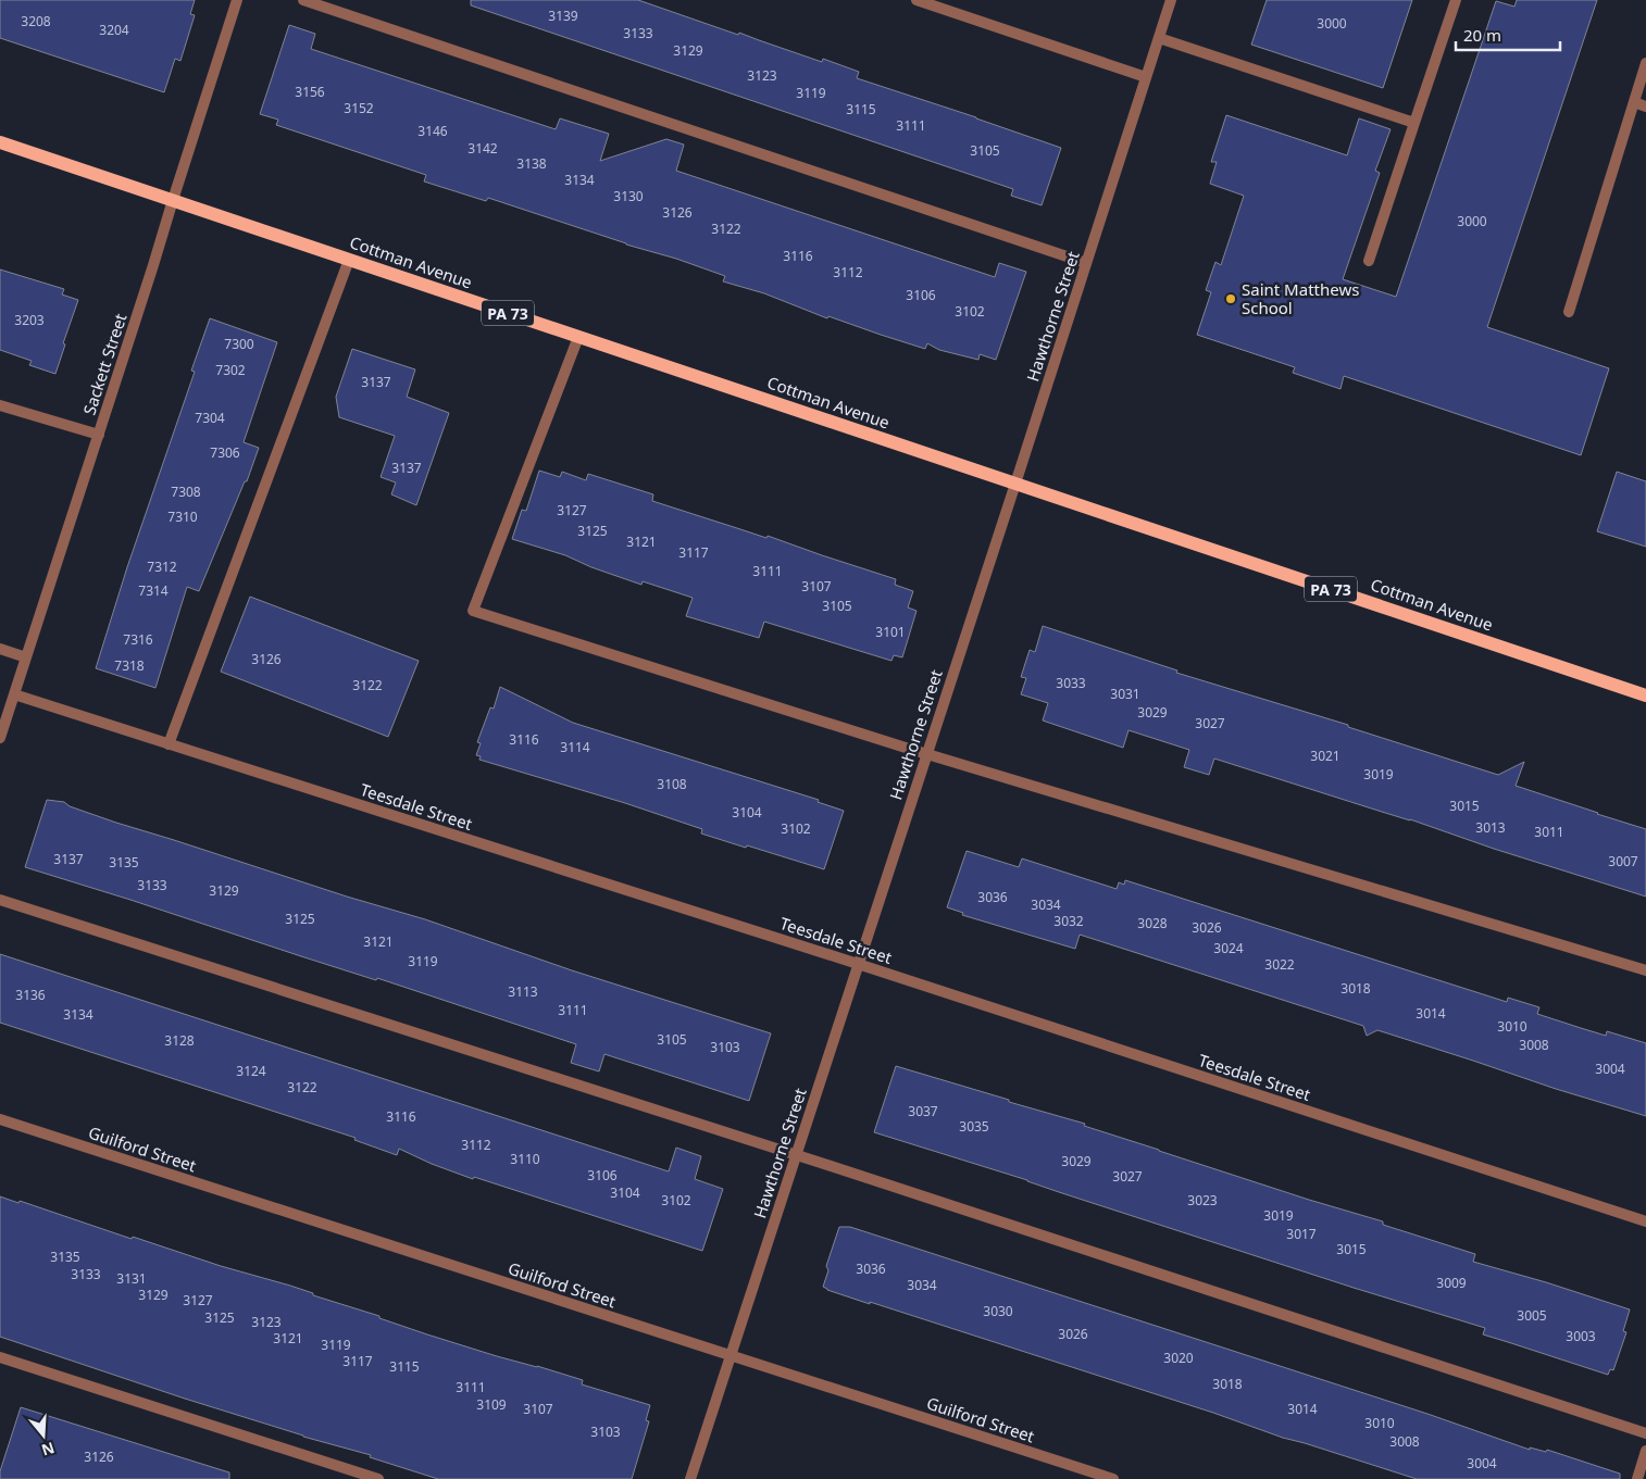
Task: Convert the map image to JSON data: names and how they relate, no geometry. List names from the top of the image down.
{
  "streets": {
    "main road": ["Cottman Avenue", "PA 73"],
    "street": [
      "Hawthorne Street",
      "Sackett Street",
      "Teesdale Street",
      "Guilford Street"
    ]
  },
  "crossings": [
    ["Cottman Avenue", "Hawthorne Street"],
    ["Cottman Avenue", "Sackett Street"],
    ["Hawthorne Street", "Teesdale Street"],
    ["Hawthorne Street", "Guilford Street"],
    ["Sackett Street", "Teesdale Street"]
  ],
  "places": ["Saint Matthews School"],
  "house_numbers": [
    "3139",
    "3208",
    "3000",
    "3204",
    "3133",
    "3129",
    "3123",
    "3156",
    "3119",
    "3152",
    "3115",
    "3111",
    "3146",
    "3142",
    "3105",
    "3138",
    "3134",
    "3130",
    "3126",
    "3000",
    "3122",
    "3116",
    "3112",
    "3106",
    "3102",
    "3203",
    "7300",
    "7302",
    "3137",
    "7304",
    "7306",
    "3137",
    "7308",
    "3127",
    "7310",
    "3125",
    "3121",
    "3117",
    "7312",
    "3111",
    "3107",
    "7314",
    "3105",
    "3101",
    "7316",
    "3126",
    "7318",
    "3033",
    "3122",
    "3031",
    "3029",
    "3027",
    "3116",
    "3114",
    "3021",
    "3019",
    "3108",
    "3015",
    "3104",
    "3013",
    "3102",
    "3011",
    "3137",
    "3007",
    "3135",
    "3133",
    "3129",
    "3036",
    "3034",
    "3125",
    "3032",
    "3028",
    "3026",
    "3121",
    "3024",
    "3119",
    "3022",
    "3018",
    "3113",
    "3136",
    "3111",
    "3014",
    "3134",
    "3010",
    "3105",
    "3128",
    "3008",
    "3103",
    "3004",
    "3124",
    "3122",
    "3037",
    "3116",
    "3035",
    "3112",
    "3110",
    "3029",
    "3106",
    "3027",
    "3104",
    "3102",
    "3023",
    "3019",
    "3017",
    "3015",
    "3135",
    "3036",
    "3133",
    "3131",
    "3009",
    "3034",
    "3129",
    "3127",
    "3030",
    "3005",
    "3125",
    "3123",
    "3026",
    "3003",
    "3121",
    "3119",
    "3020",
    "3117",
    "3115",
    "3018",
    "3111",
    "3109",
    "3107",
    "3014",
    "3010",
    "3103",
    "3008",
    "3126",
    "3004"
  ],
  "scale_bar": "20 m",
  "north": "bottom"
}
